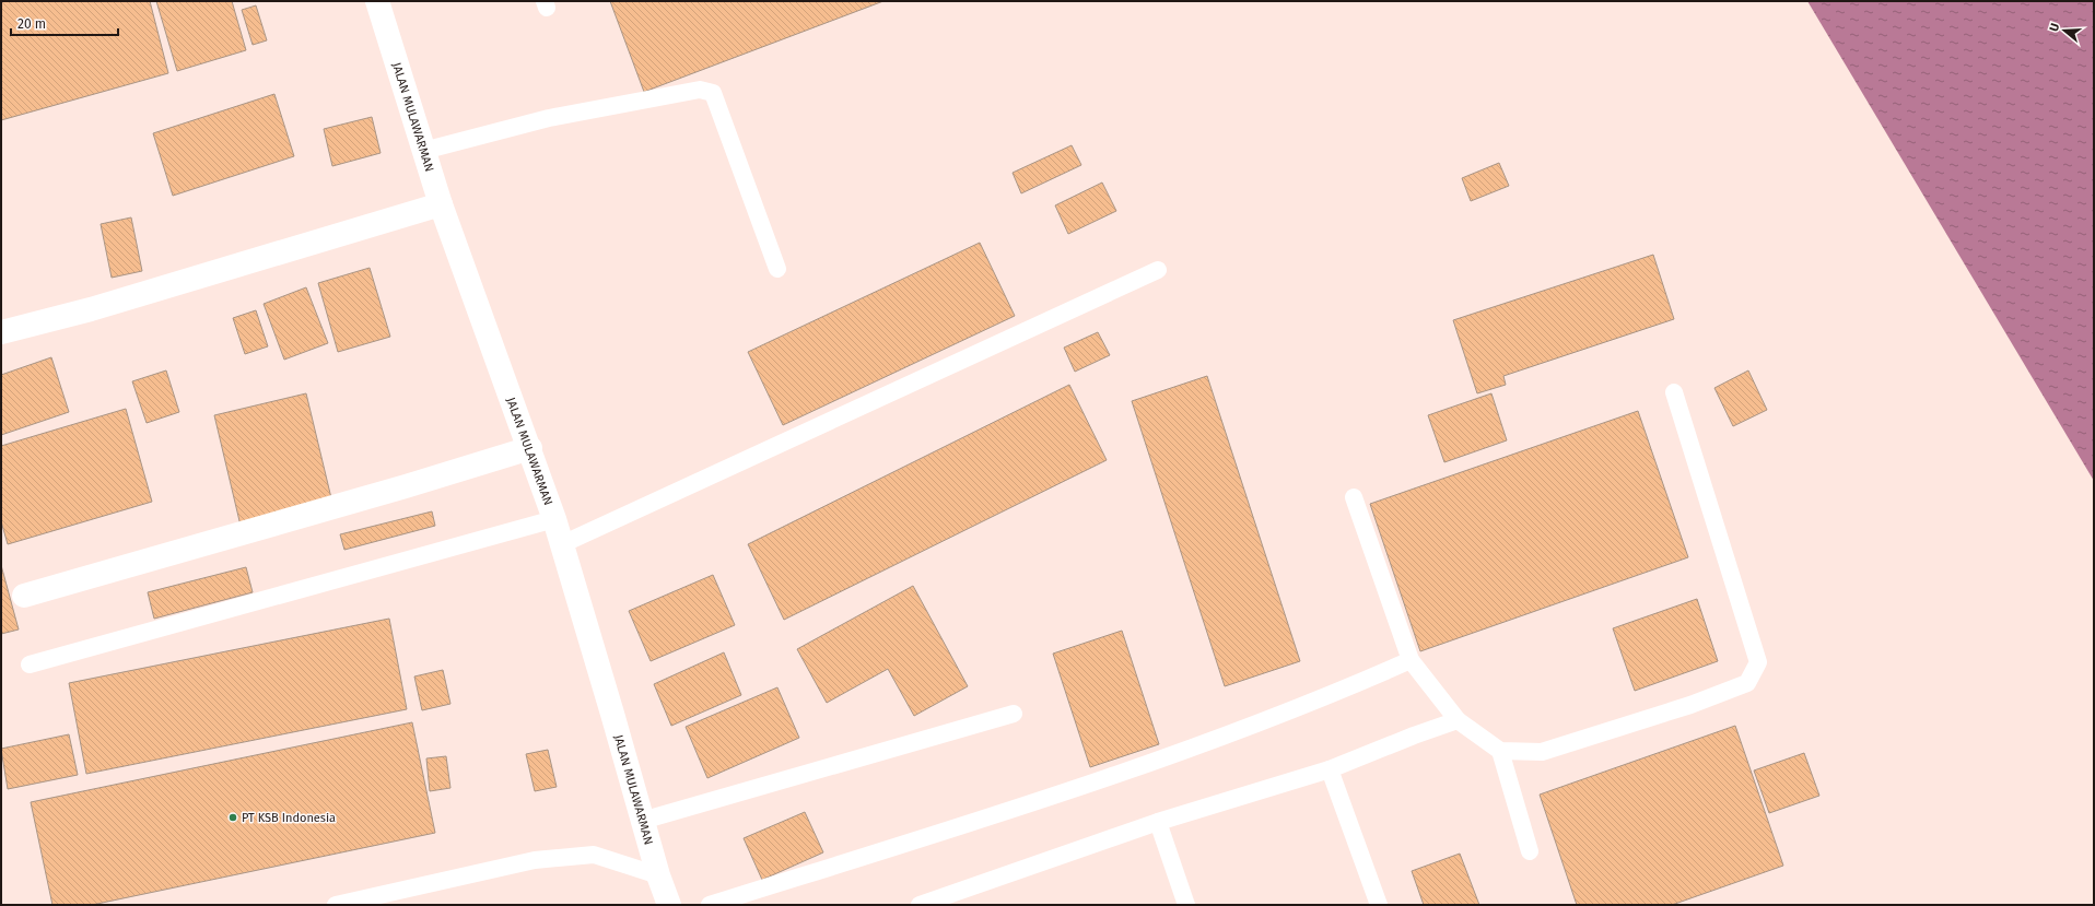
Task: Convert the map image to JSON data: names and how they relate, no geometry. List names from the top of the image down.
{
  "streets": {
    "main road": ["JALAN MULAWARMAN"]
  },
  "places": ["PT KSB Indonesia"],
  "scale_bar": "20 m",
  "north": "left"
}
